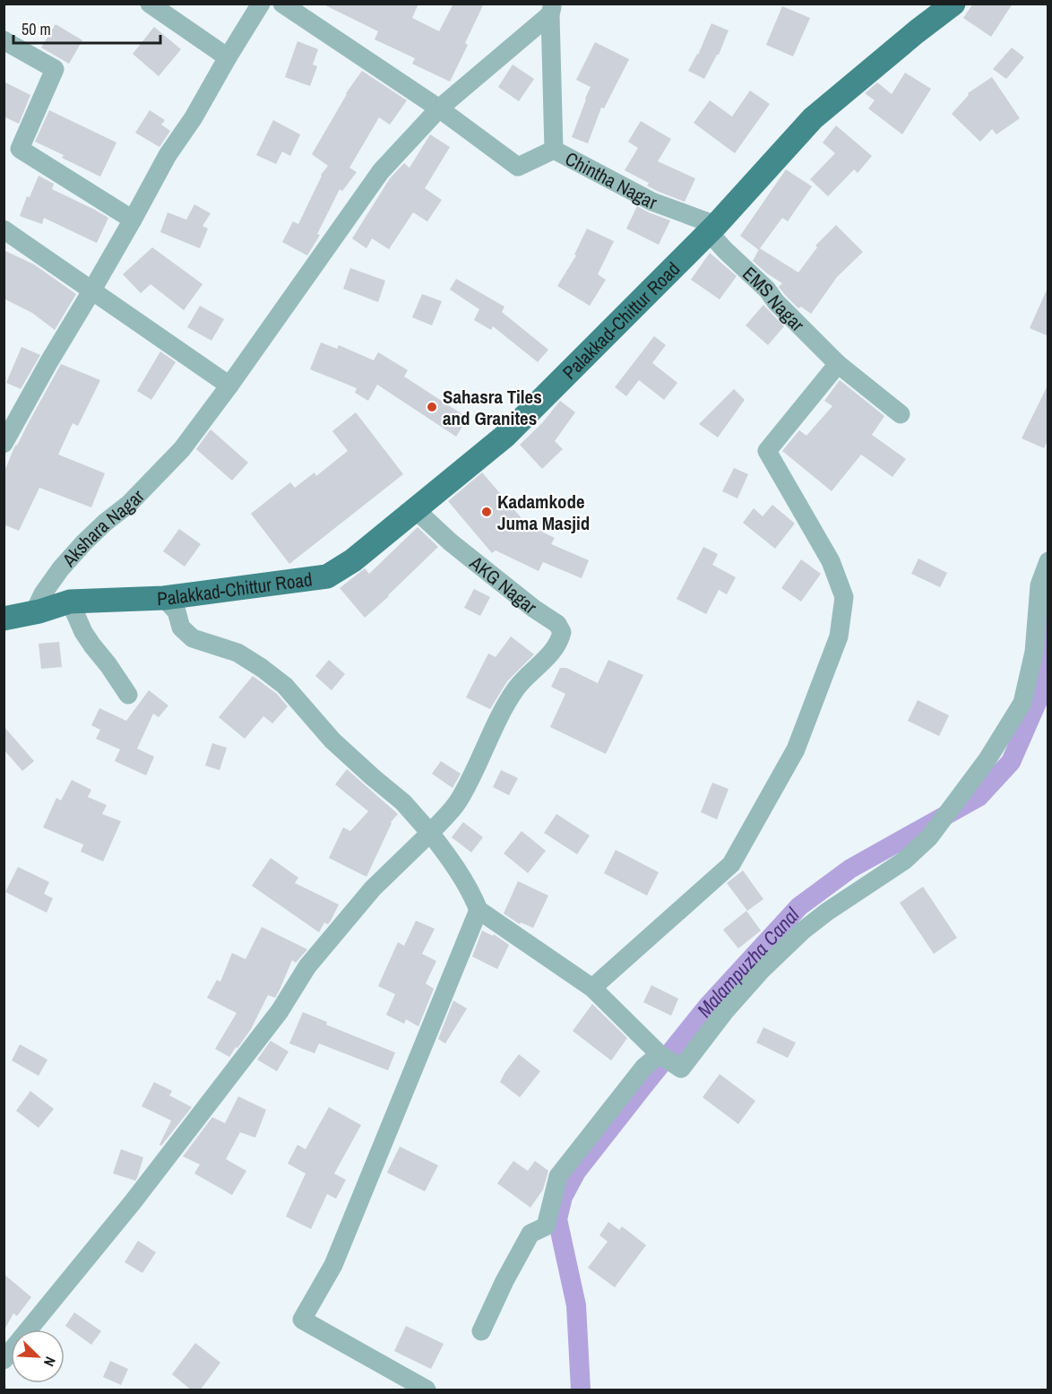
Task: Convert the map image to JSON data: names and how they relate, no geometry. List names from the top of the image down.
{
  "streets": {
    "main road": ["Palakkad-Chittur Road"],
    "street": [
      "Chintha Nagar",
      "EMS Nagar",
      "Akshara Nagar",
      "AKG Nagar"
    ]
  },
  "crossings": [
    ["Chintha Nagar", "EMS Nagar"],
    ["Chintha Nagar", "Palakkad-Chittur Road"],
    ["Chintha Nagar", "Akshara Nagar"],
    ["EMS Nagar", "Palakkad-Chittur Road"],
    ["Palakkad-Chittur Road", "Akshara Nagar"],
    ["Palakkad-Chittur Road", "AKG Nagar"]
  ],
  "water": ["Malampuzha Canal"],
  "places": ["Sahasra Tiles and Granites", "Kadamkode Juma Masjid"],
  "scale_bar": "50 m",
  "north": "bottom right"
}
